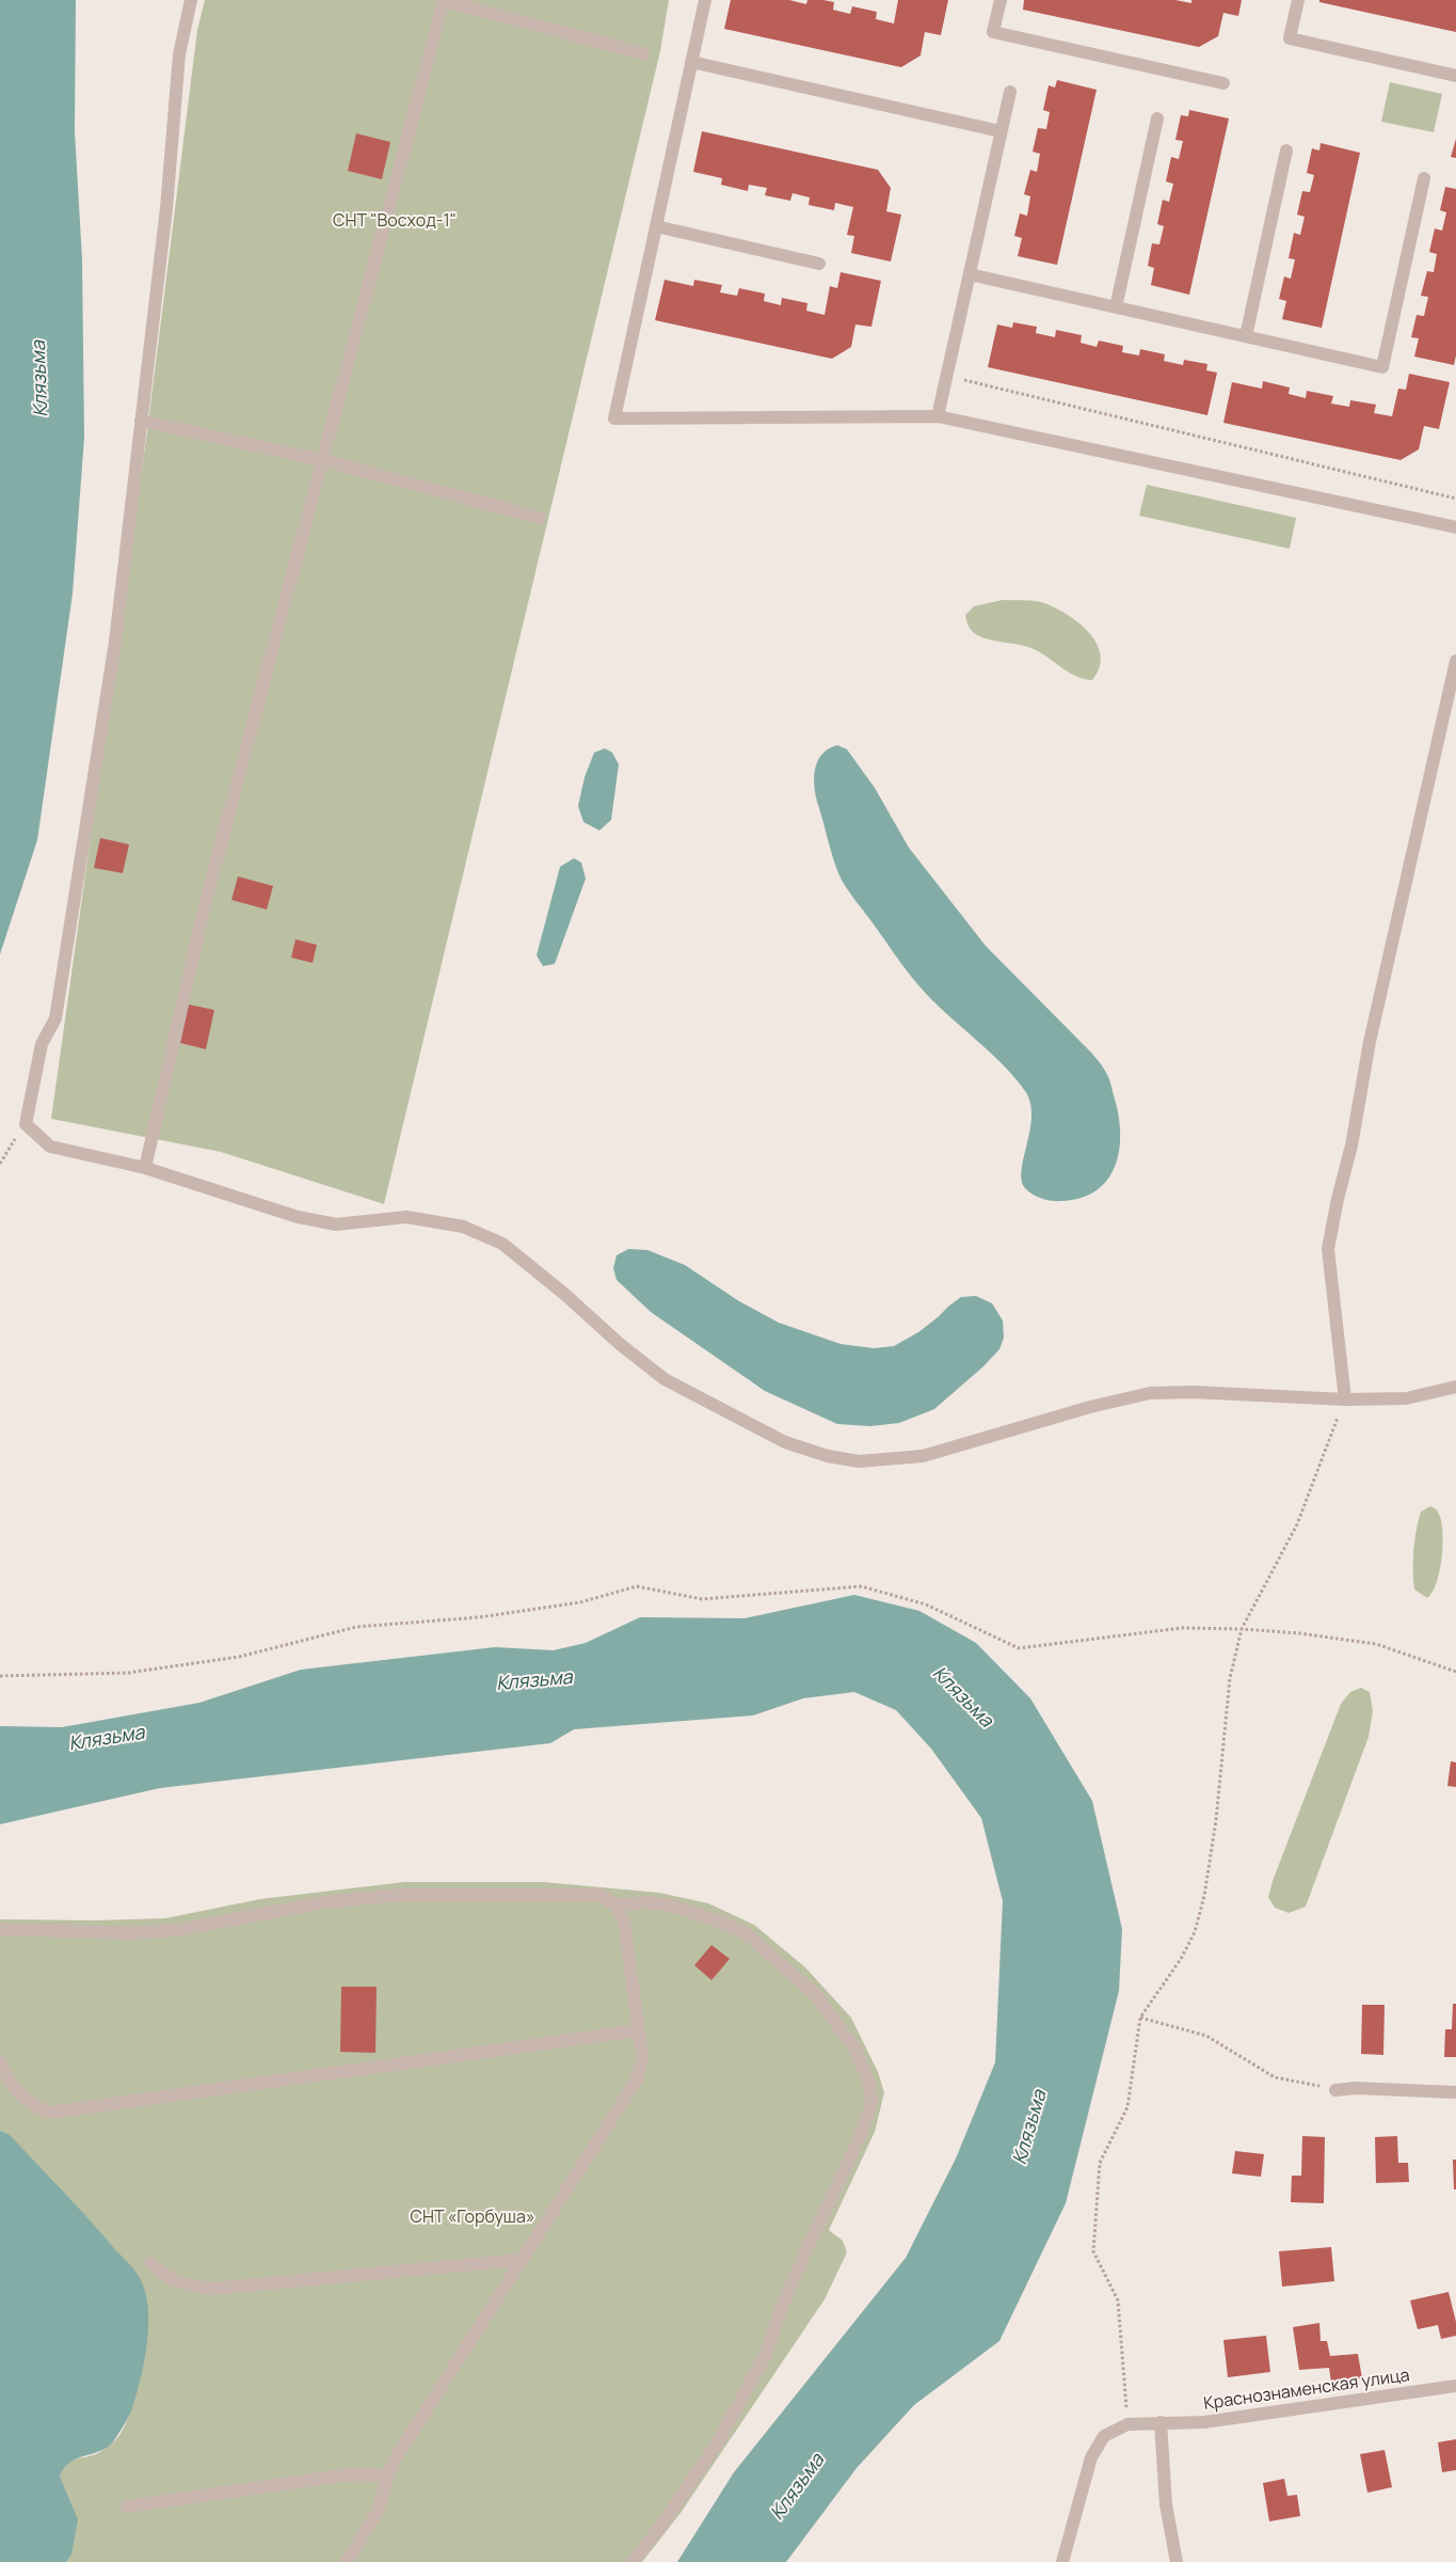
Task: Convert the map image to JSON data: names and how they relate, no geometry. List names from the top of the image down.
{
  "streets": {
    "street": ["Краснознаменская улица"]
  },
  "water": ["Клязьма"],
  "parks": ["СНТ \"Восход-1\"", "СНТ «Горбуша»"]
}
